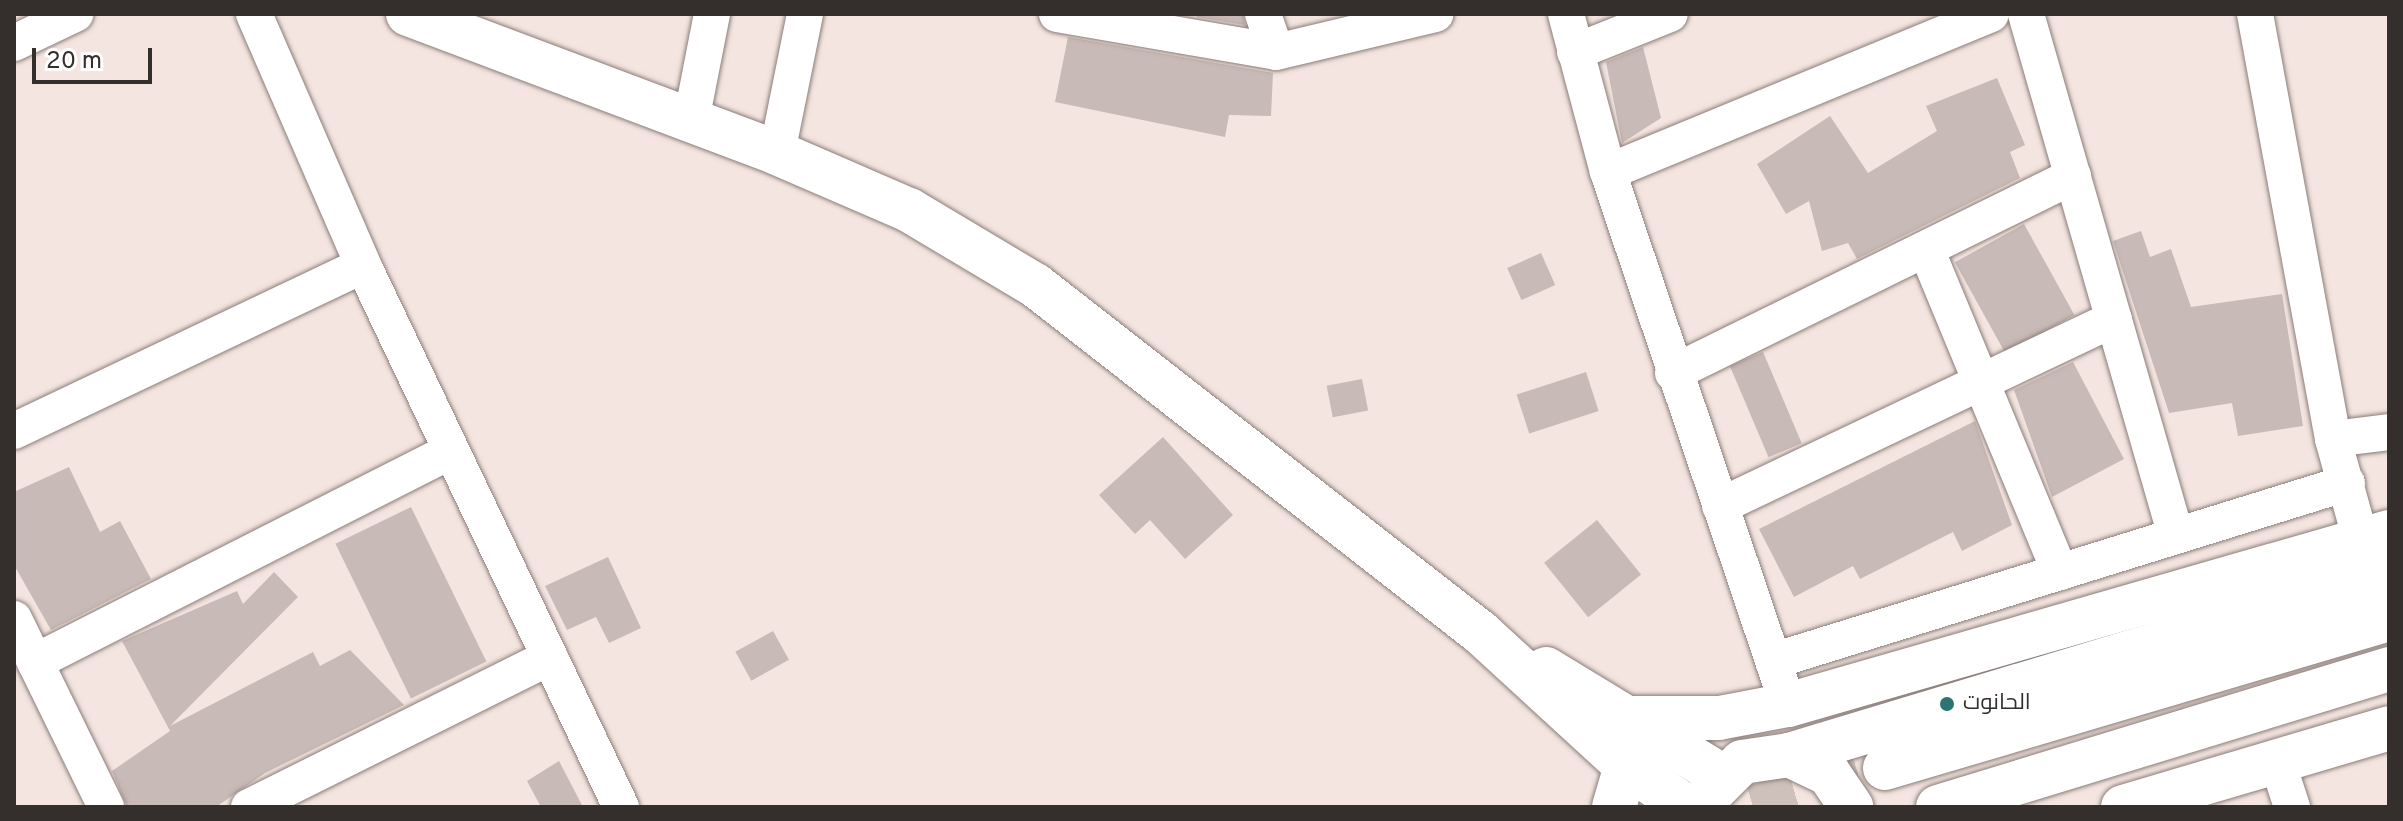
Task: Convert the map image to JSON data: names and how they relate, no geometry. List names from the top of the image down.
{
  "places": ["الحانوت"],
  "scale_bar": "20 m"
}
